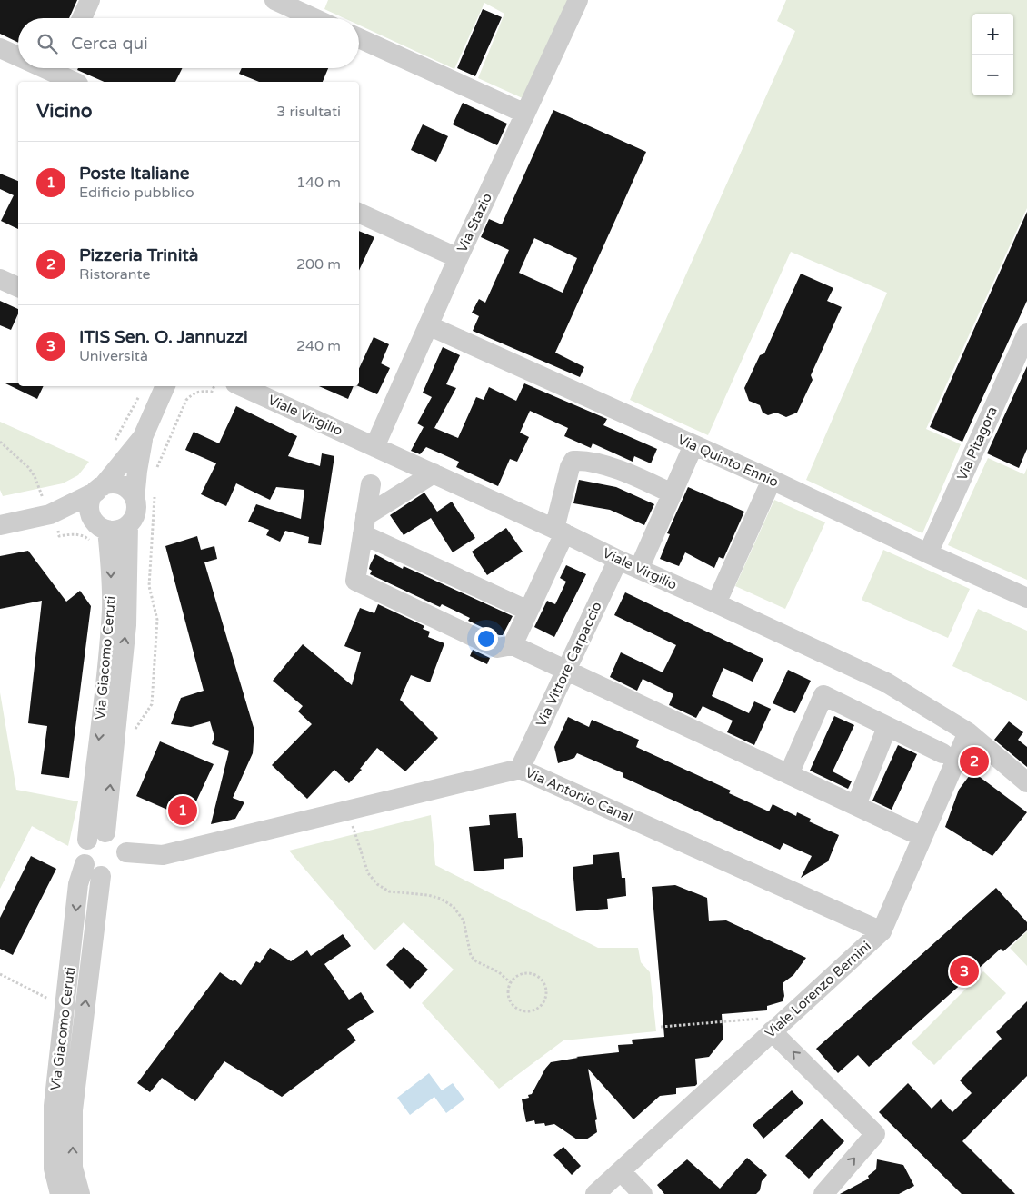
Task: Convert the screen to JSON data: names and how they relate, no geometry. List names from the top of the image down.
{
  "streets": {
    "street": [
      "Via Stazio",
      "Viale Virgilio",
      "Via Pitagora",
      "Via Quinto Ennio",
      "Via Giacomo Ceruti",
      "Via Vittore Carpaccio",
      "Via Antonio Canal",
      "Viale Lorenzo Bernini"
    ]
  },
  "crossings": [
    ["Via Stazio", "Viale Virgilio"],
    ["Via Stazio", "Via Quinto Ennio"],
    ["Viale Virgilio", "Via Vittore Carpaccio"],
    ["Viale Virgilio", "Viale Lorenzo Bernini"],
    ["Via Pitagora", "Via Quinto Ennio"],
    ["Via Giacomo Ceruti", "Via Antonio Canal"],
    ["Via Vittore Carpaccio", "Via Antonio Canal"],
    ["Via Antonio Canal", "Viale Lorenzo Bernini"]
  ],
  "page": {
    "map_buttons": ["+", "−"],
    "search": "Cerca qui",
    "heading": ["Vicino", "3 risultati"],
    "list": [
      {
        "mark": "1",
        "name": "Poste Italiane",
        "note": "Edificio pubblico",
        "value": "140 m"
      },
      {
        "mark": "2",
        "name": "Pizzeria Trinità",
        "note": "Ristorante",
        "value": "200 m"
      },
      {
        "mark": "3",
        "name": "ITIS Sen. O. Jannuzzi",
        "note": "Università",
        "value": "240 m"
      }
    ],
    "pins": ["2", "1", "3"]
  }
}
